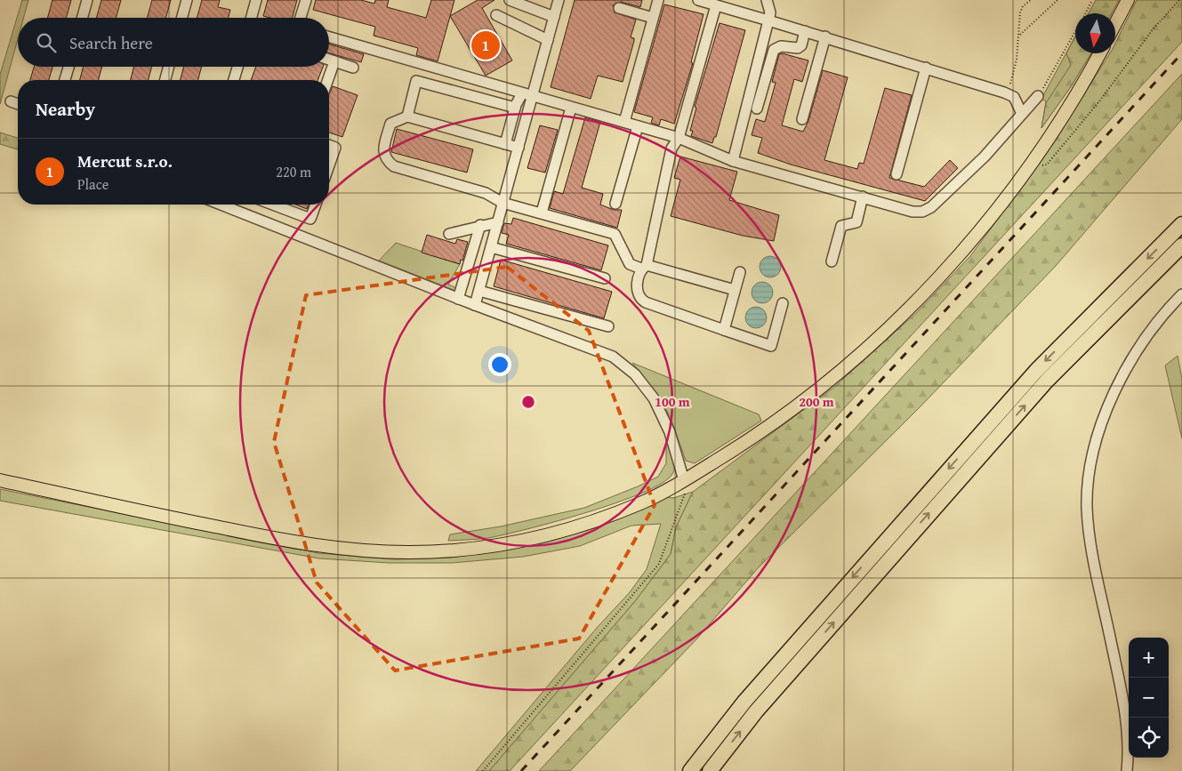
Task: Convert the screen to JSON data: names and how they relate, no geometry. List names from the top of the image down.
{
  "north": "bottom",
  "page": {
    "search": "Search here",
    "pins": "1",
    "heading": "Nearby",
    "list": [
      {
        "mark": "1",
        "name": "Mercut s.r.o.",
        "note": "Place",
        "value": "220 m"
      }
    ],
    "map_buttons": ["+", "−"]
  },
  "rings": ["100 m", "200 m"]
}
